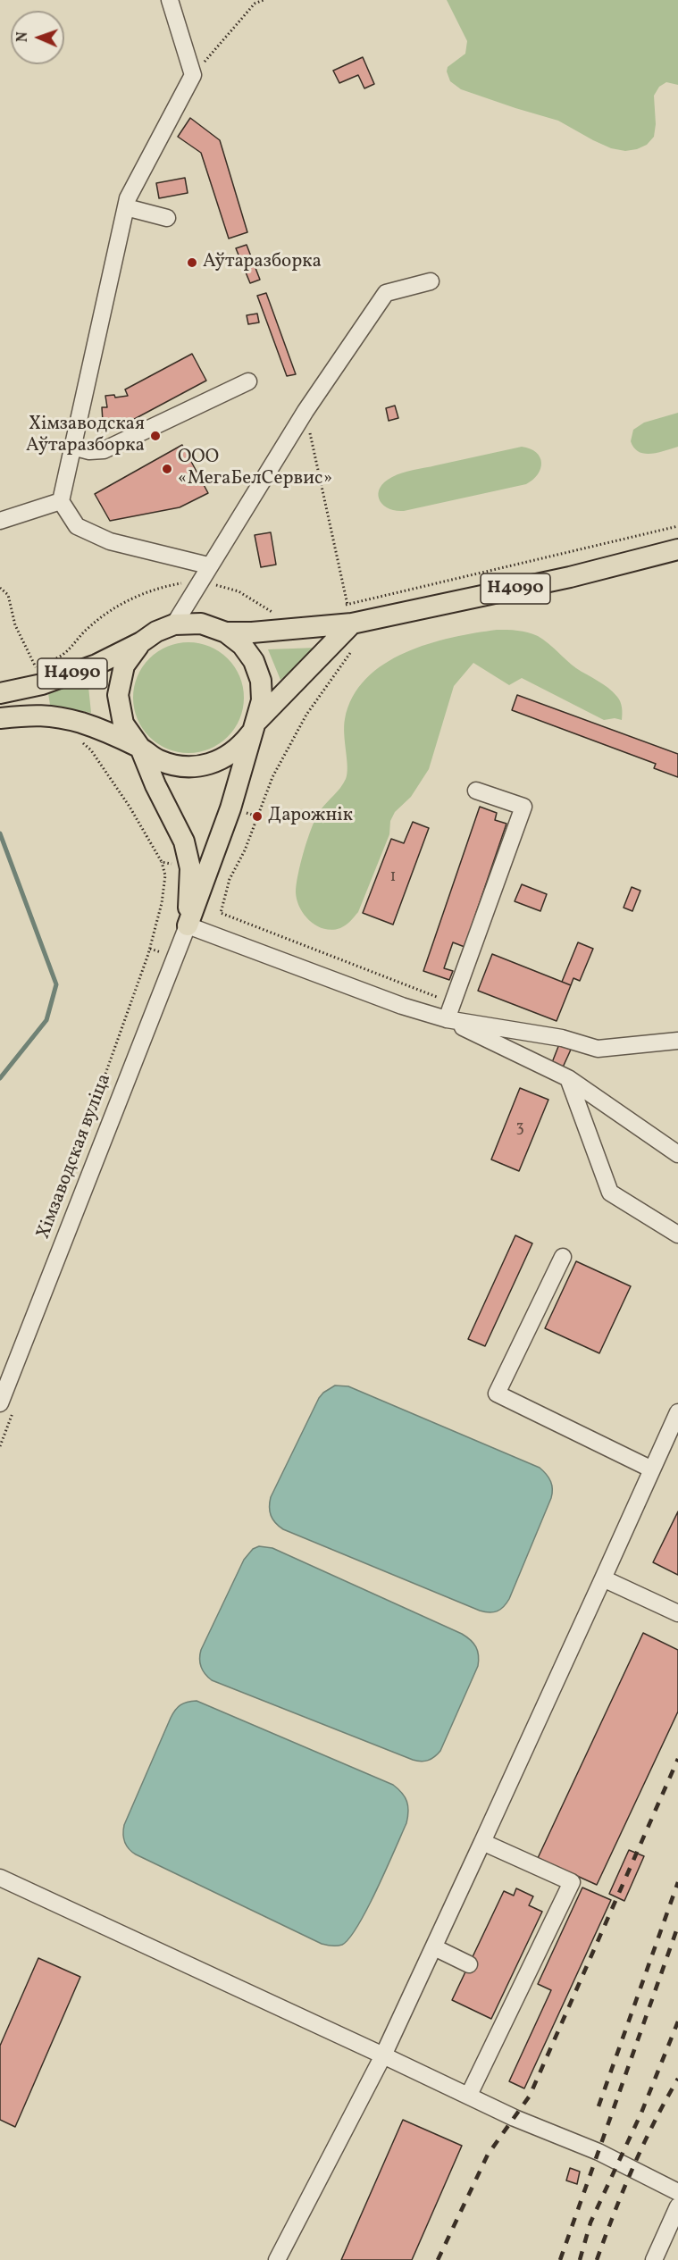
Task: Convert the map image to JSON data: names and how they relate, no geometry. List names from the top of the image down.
{
  "streets": {
    "main road": ["Н4090"],
    "street": ["Хімзаводская вуліца"]
  },
  "places": [
    "Аўтаразборка",
    "Хімзаводская Аўтаразборка",
    "ООО «МегаБелСервис»",
    "Дарожнік"
  ],
  "house_numbers": ["1", "3"],
  "north": "left"
}
